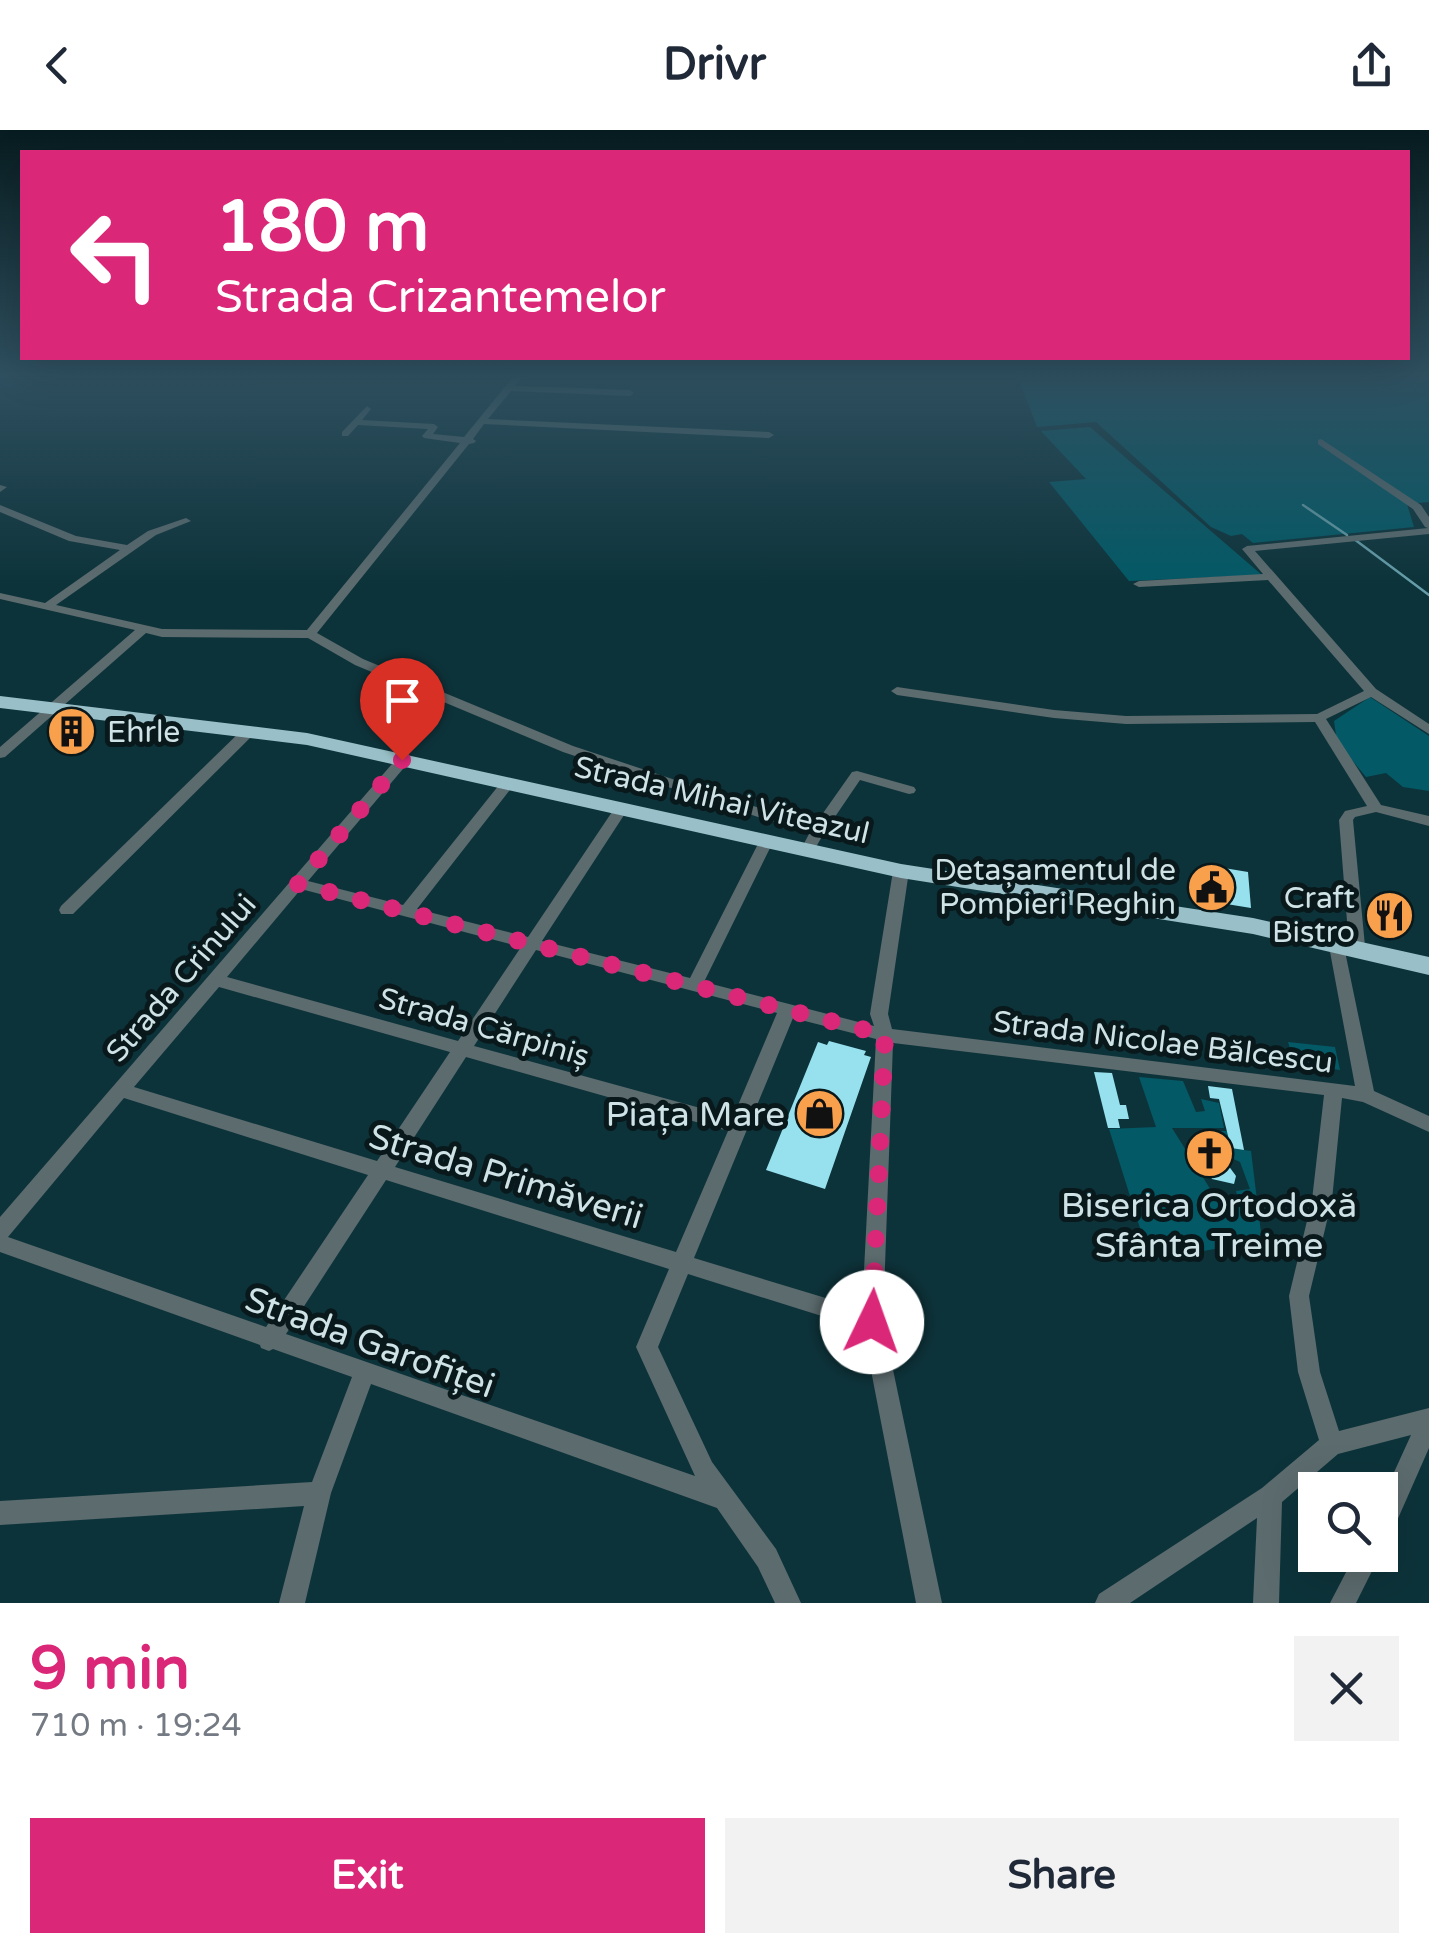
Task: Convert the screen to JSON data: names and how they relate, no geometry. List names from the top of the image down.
{
  "streets": {
    "highway": ["Strada Mihai Viteazul"],
    "street": [
      "Strada Crinului",
      "Strada Cărpiniș",
      "Strada Nicolae Bălcescu",
      "Strada Primăverii",
      "Strada Garofiței"
    ]
  },
  "crossings": [
    ["Strada Mihai Viteazul", "Strada Crinului"],
    ["Strada Crinului", "Strada Cărpiniș"],
    ["Strada Crinului", "Strada Nicolae Bălcescu"],
    ["Strada Crinului", "Strada Primăverii"]
  ],
  "places": {
    "building": ["Ehrle"],
    "public building": ["Detașamentul de Pompieri Reghin"],
    "restaurant": ["Craft Bistro"],
    "shop": ["Piața Mare"],
    "church": ["Biserica Ortodoxă Sfânta Treime"]
  },
  "page": {
    "header": "Drivr",
    "turn": ["180 m", "Strada Crizantemelor"],
    "heading": ["9 min", "710 m · 19:24"],
    "buttons": ["Exit", "Share"]
  }
}
